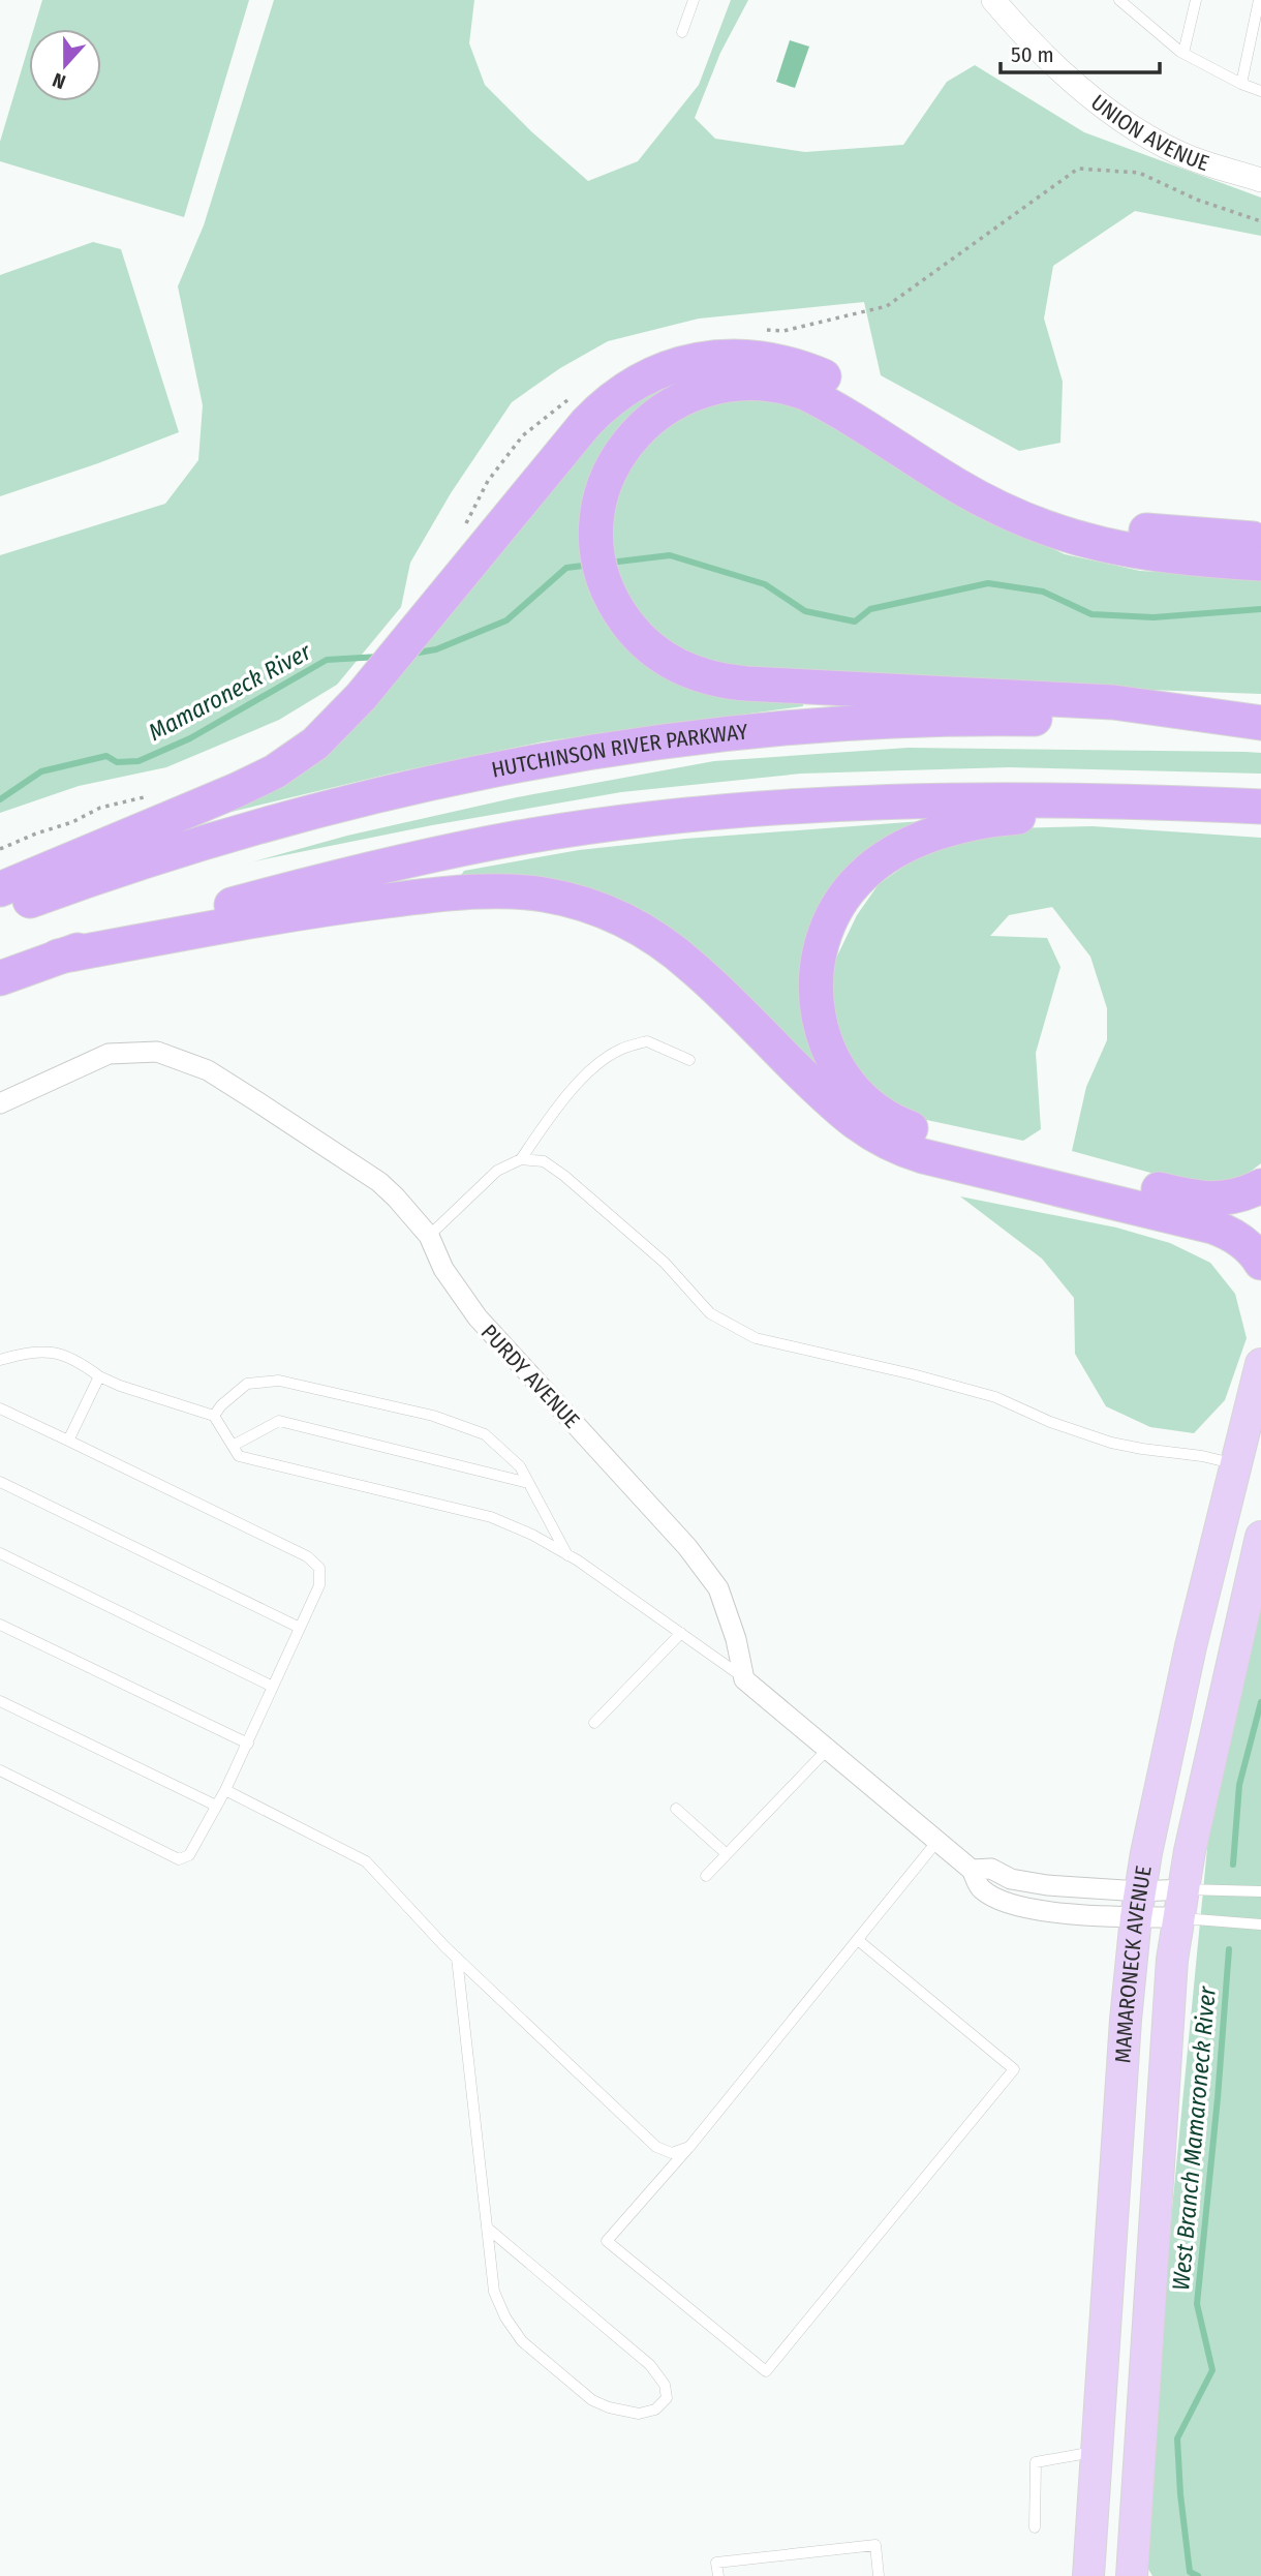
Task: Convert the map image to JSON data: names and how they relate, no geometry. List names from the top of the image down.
{
  "streets": {
    "highway": ["HUTCHINSON RIVER PARKWAY"],
    "main road": ["MAMARONECK AVENUE"],
    "street": ["UNION AVENUE", "PURDY AVENUE"]
  },
  "water": ["Mamaroneck River", "West Branch Mamaroneck River"],
  "scale_bar": "50 m",
  "north": "bottom"
}
